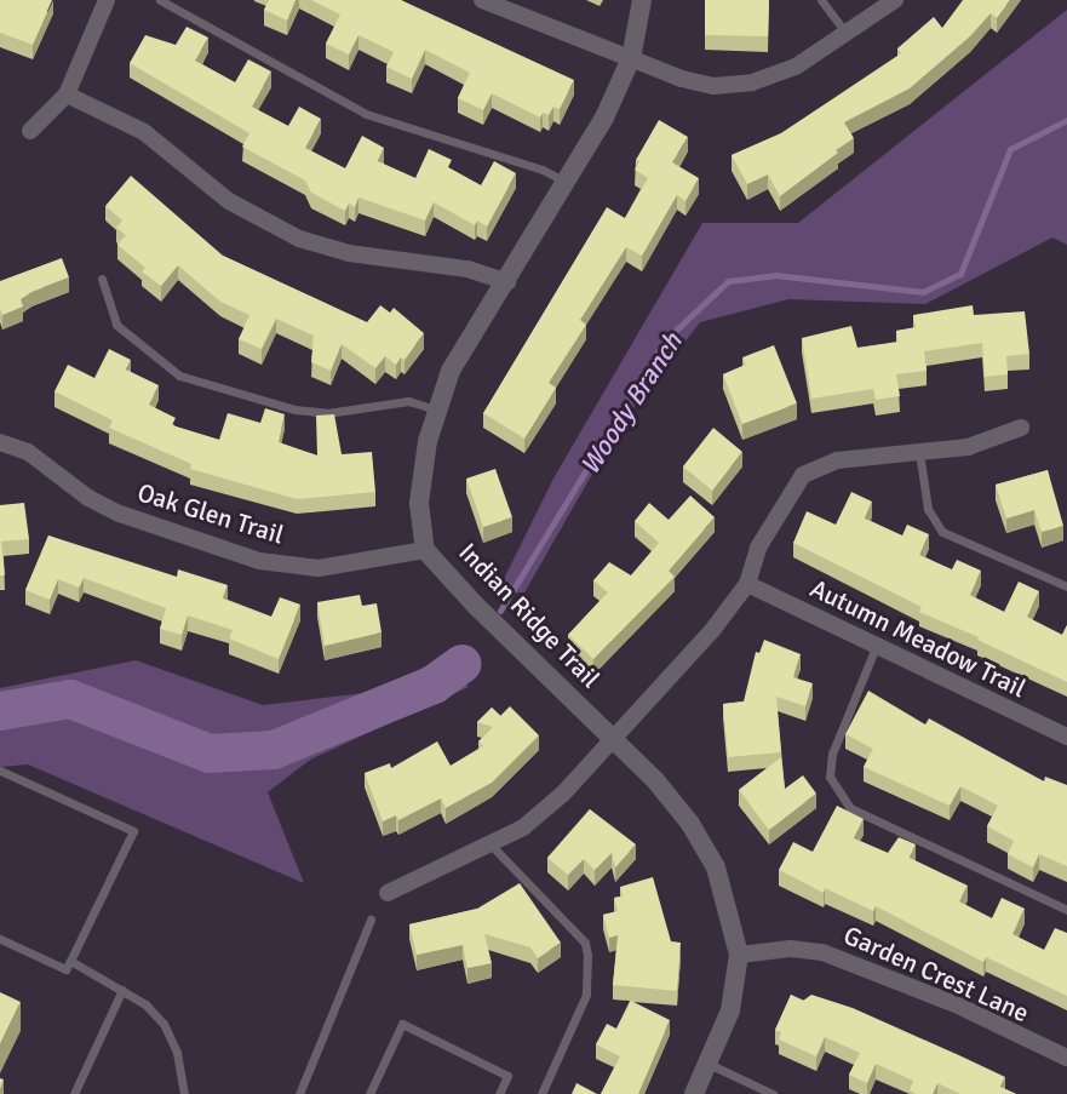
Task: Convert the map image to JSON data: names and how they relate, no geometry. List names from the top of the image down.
{
  "streets": {
    "street": [
      "Oak Glen Trail",
      "Indian Ridge Trail",
      "Autumn Meadow Trail",
      "Garden Crest Lane"
    ]
  },
  "crossings": [
    ["Oak Glen Trail", "Indian Ridge Trail"],
    ["Indian Ridge Trail", "Garden Crest Lane"]
  ],
  "water": ["Woody Branch"]
}
